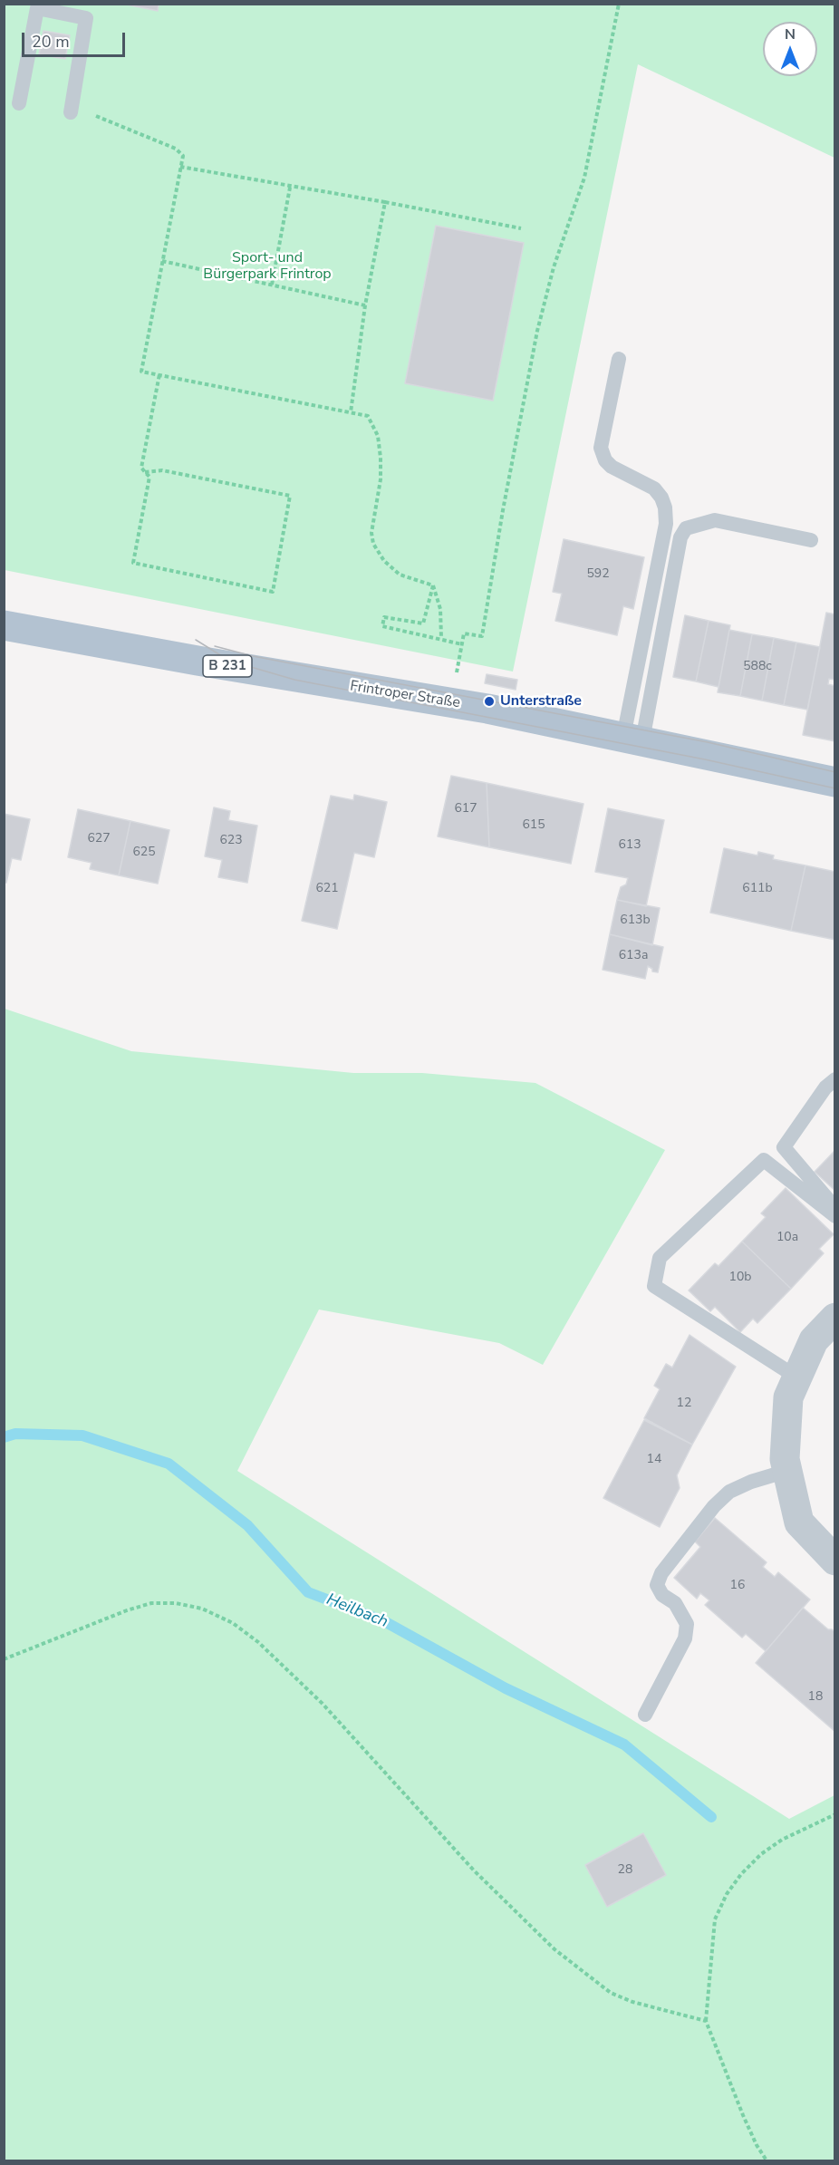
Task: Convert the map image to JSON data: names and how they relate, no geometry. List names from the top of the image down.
{
  "streets": {
    "main road": ["B 231", "Frintroper Straße"]
  },
  "water": ["Heilbach"],
  "parks": ["Sport- und Bürgerpark Frintrop"],
  "places": ["Unterstraße"],
  "house_numbers": [
    "592",
    "588c",
    "617",
    "615",
    "627",
    "623",
    "613",
    "625",
    "621",
    "611b",
    "613b",
    "613a",
    "10a",
    "10b",
    "12",
    "14",
    "16",
    "18",
    "28"
  ],
  "scale_bar": "20 m",
  "north": "top"
}
